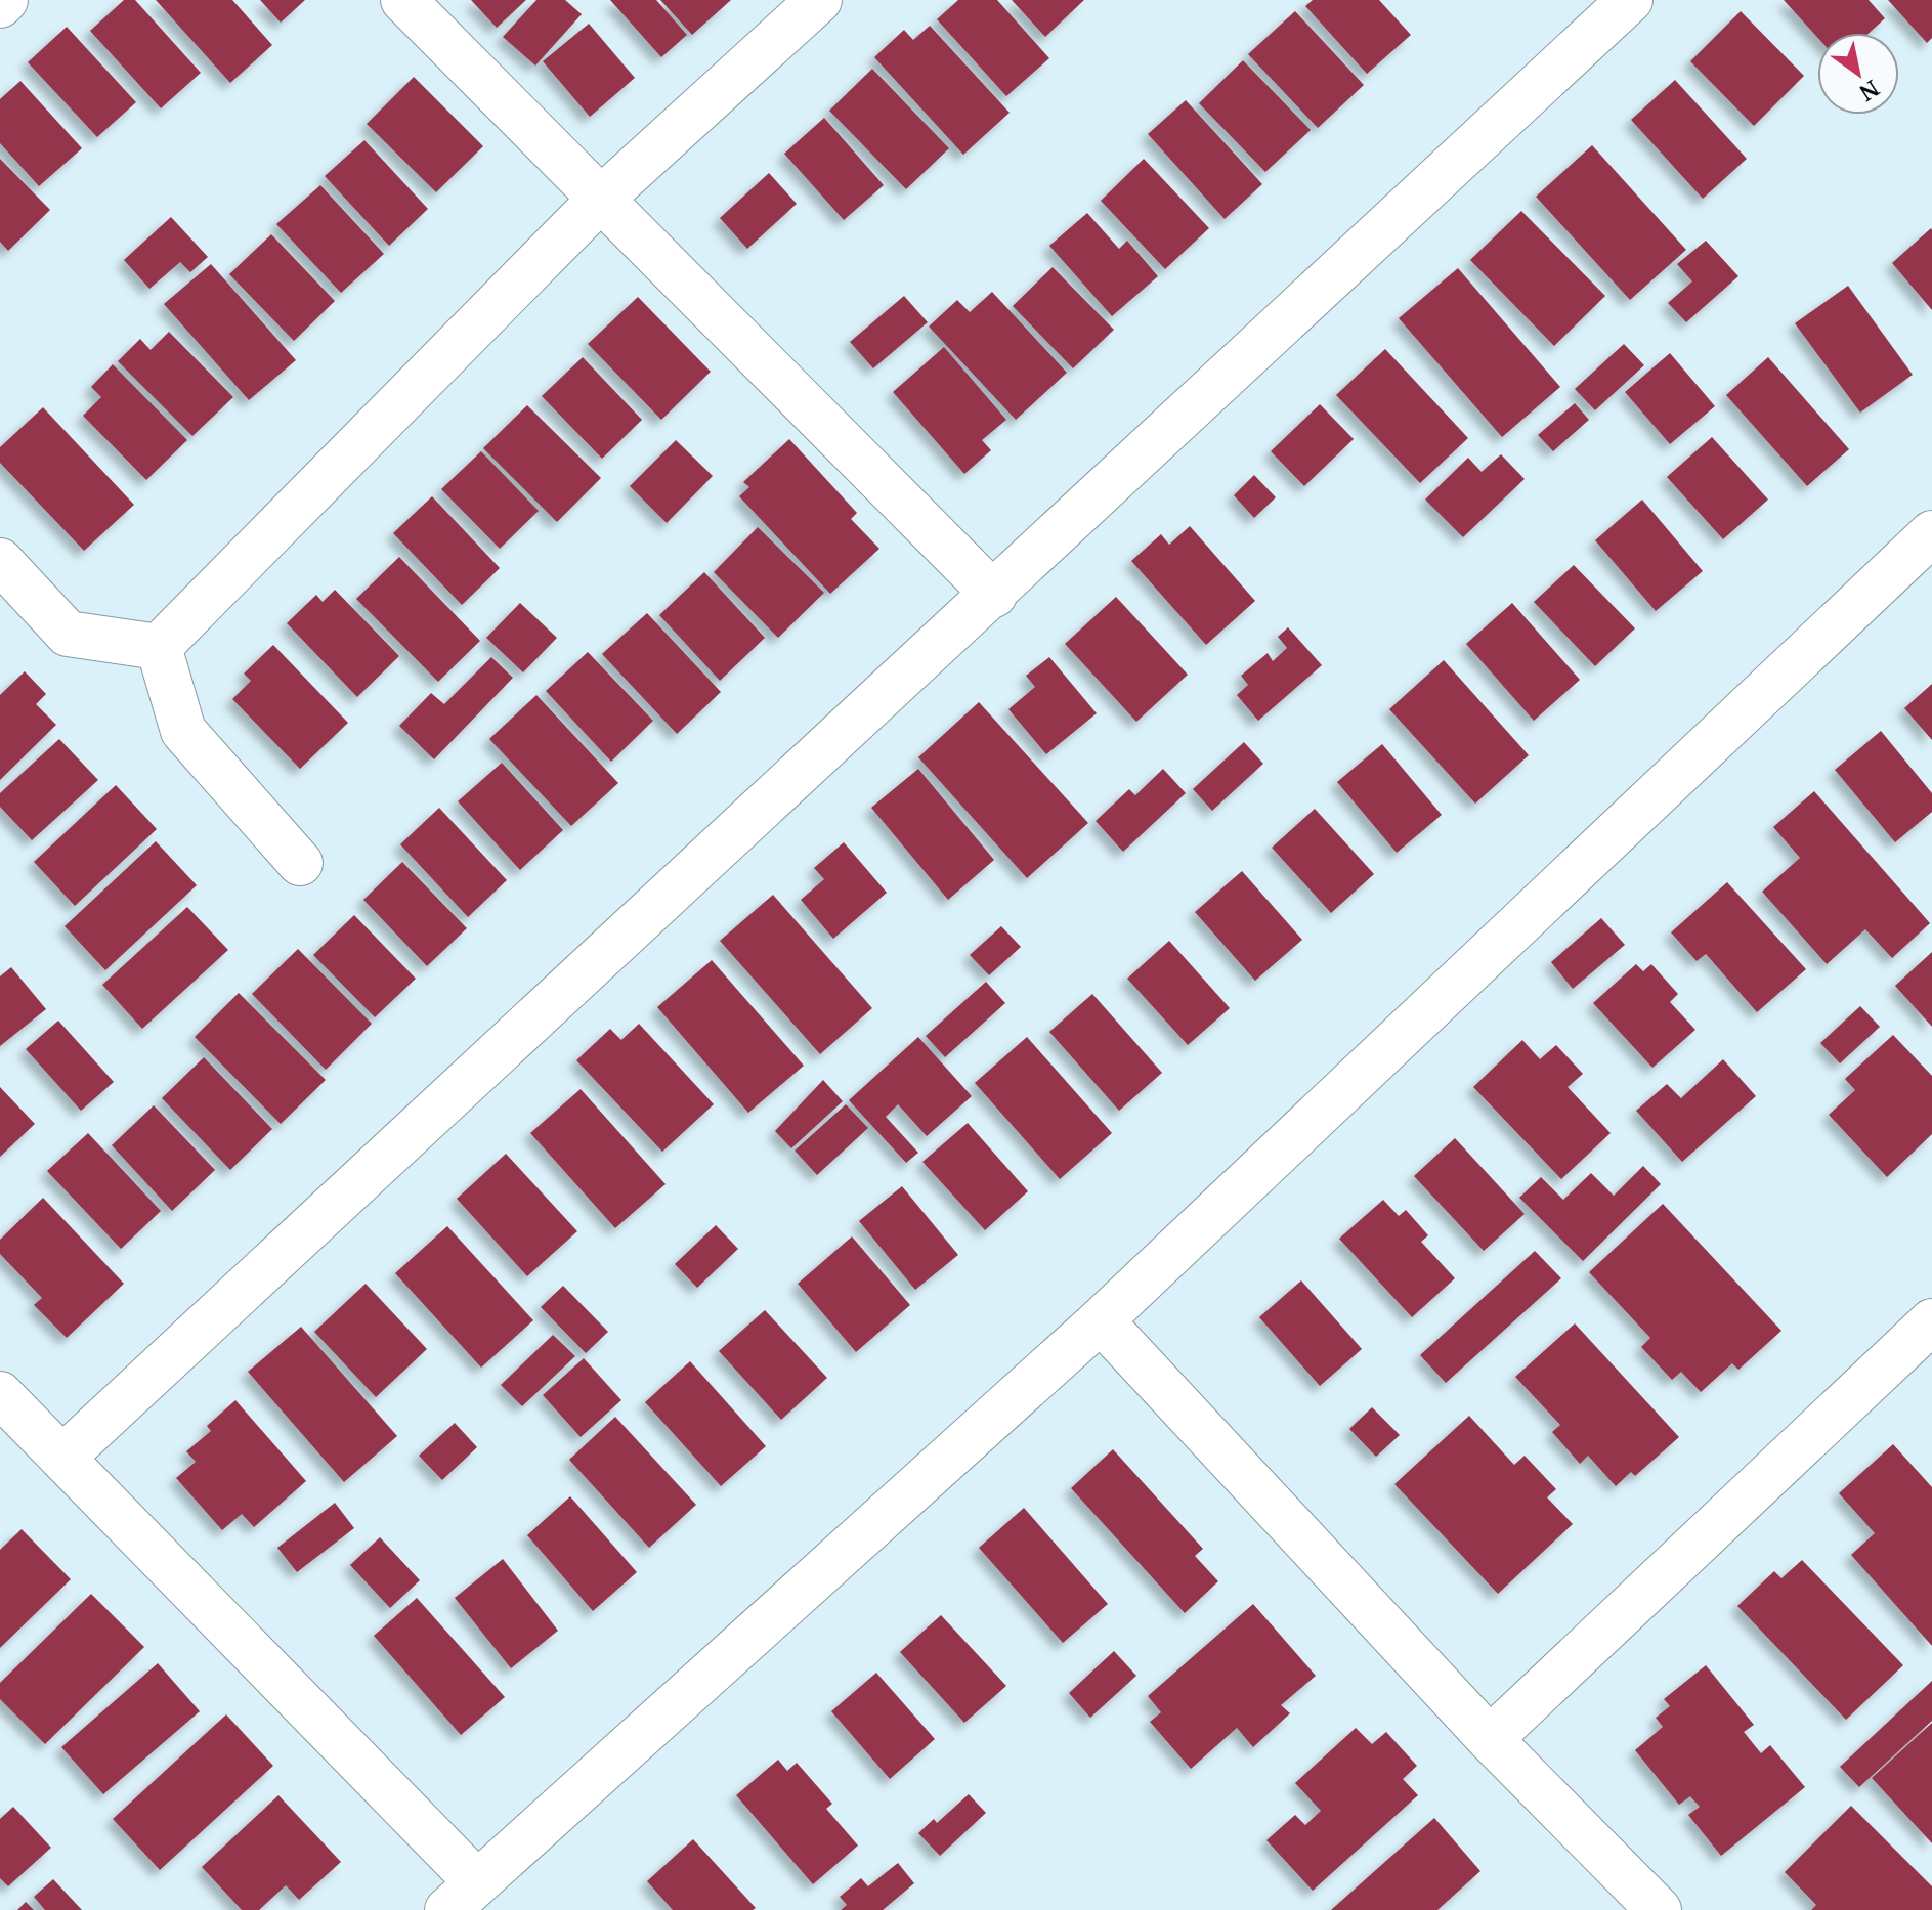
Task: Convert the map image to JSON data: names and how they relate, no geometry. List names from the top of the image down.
{
  "north": "bottom right"
}
